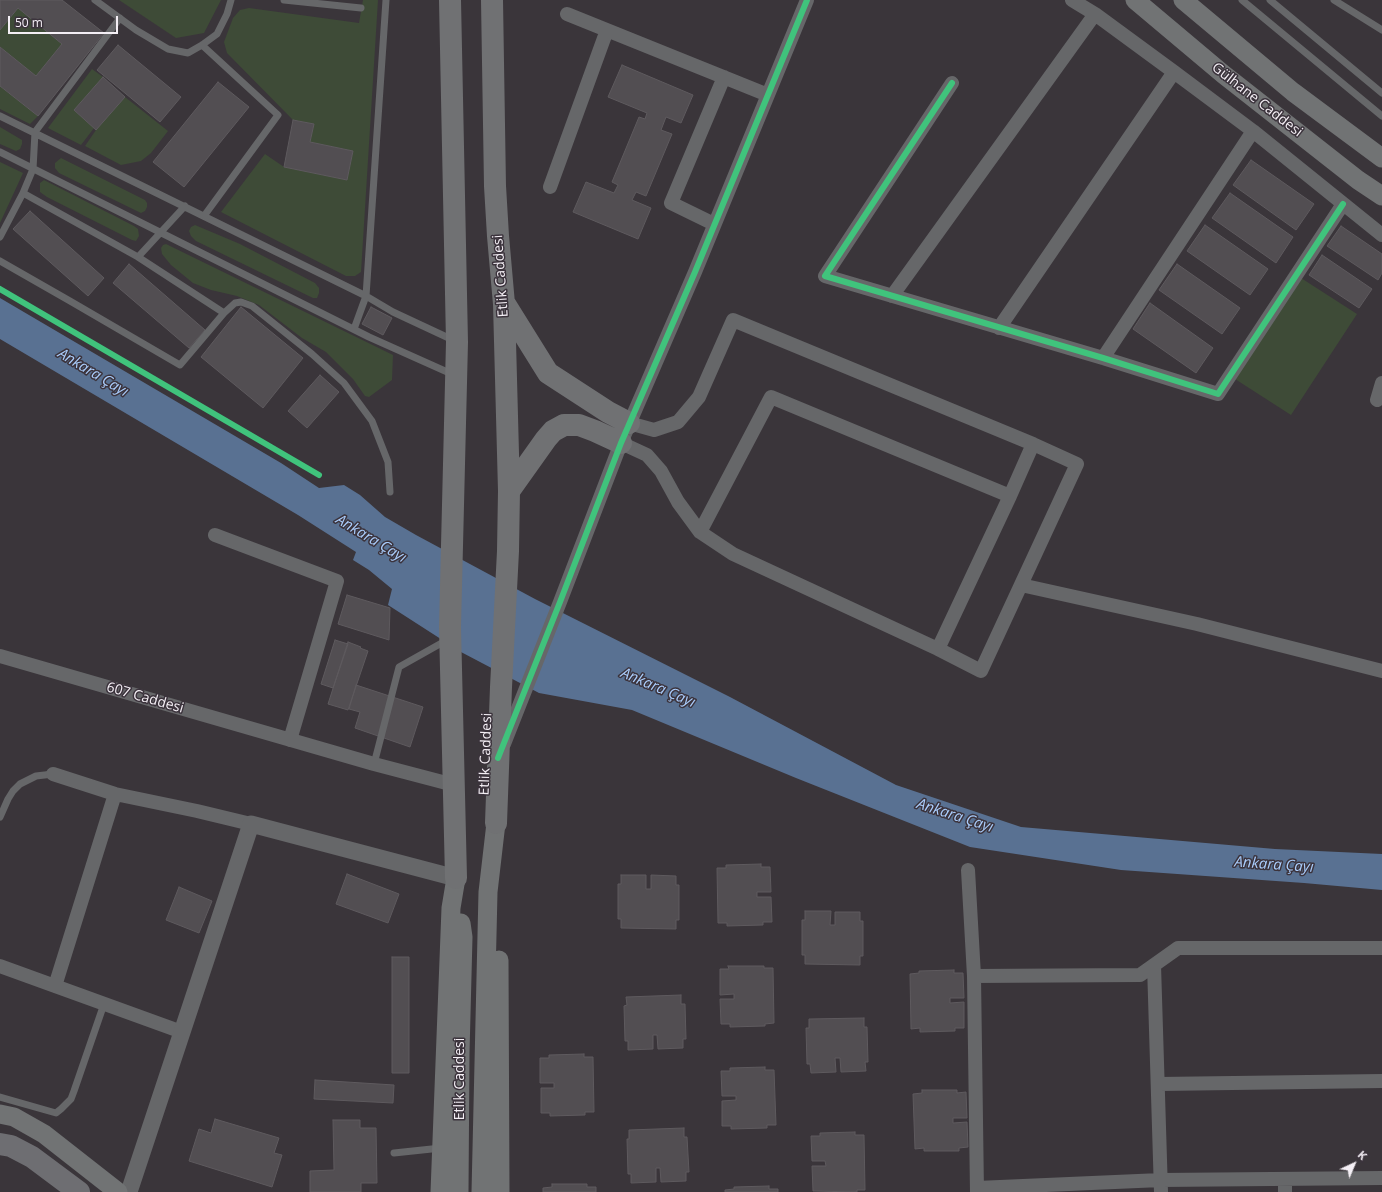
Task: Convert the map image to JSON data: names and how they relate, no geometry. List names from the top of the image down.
{
  "streets": {
    "main road": ["Gülhane Caddesi", "Etlik Caddesi"],
    "street": ["607 Caddesi"]
  },
  "crossings": [
    ["Etlik Caddesi", "607 Caddesi"]
  ],
  "water": ["Ankara Çayı"],
  "scale_bar": "50 m",
  "north": "top right"
}
